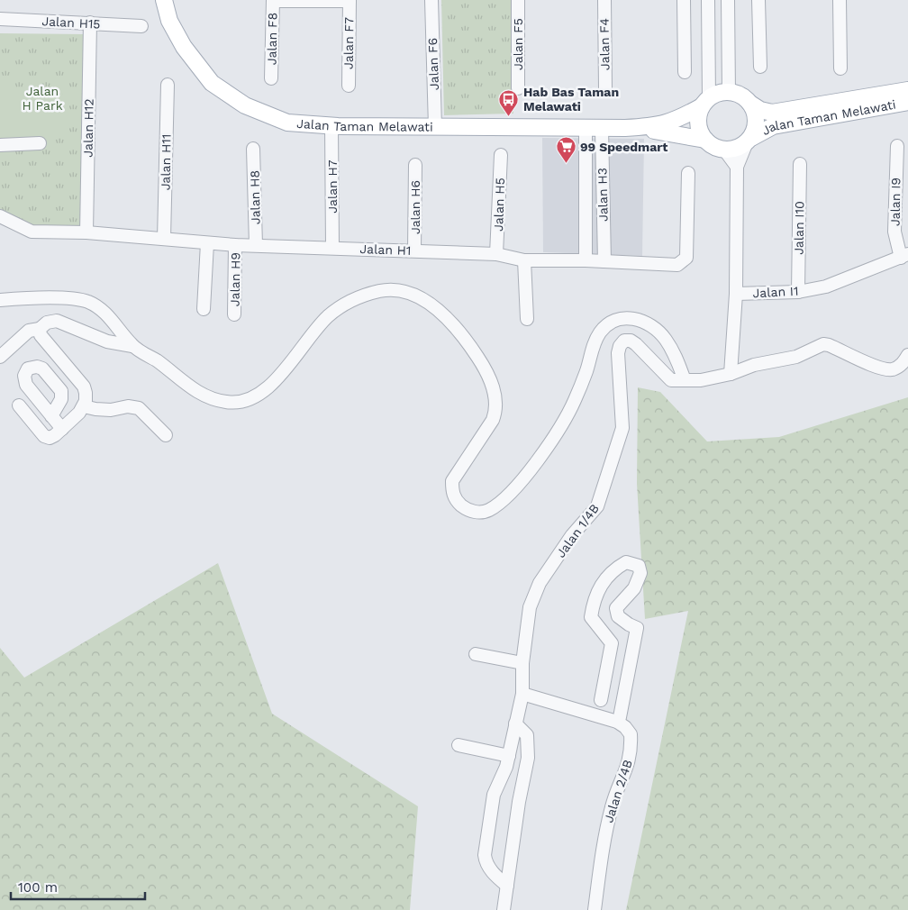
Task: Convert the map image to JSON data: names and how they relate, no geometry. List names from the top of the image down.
{
  "streets": {
    "main road": ["Jalan Taman Melawati"],
    "street": [
      "Jalan H15",
      "Jalan F8",
      "Jalan F7",
      "Jalan F5",
      "Jalan F4",
      "Jalan F6",
      "Jalan H12",
      "Jalan H11",
      "Jalan H7",
      "Jalan H3",
      "Jalan H8",
      "Jalan I9",
      "Jalan H5",
      "Jalan H6",
      "Jalan I10",
      "Jalan H1",
      "Jalan H9",
      "Jalan I1",
      "Jalan 1/4B",
      "Jalan 2/4B"
    ]
  },
  "crossings": [
    ["Jalan H15", "Jalan H12"],
    ["Jalan F6", "Jalan Taman Melawati"],
    ["Jalan Taman Melawati", "Jalan H7"],
    ["Jalan Taman Melawati", "Jalan H3"],
    ["Jalan Taman Melawati", "Jalan I1"],
    ["Jalan H12", "Jalan H1"],
    ["Jalan H11", "Jalan H1"],
    ["Jalan H7", "Jalan H1"],
    ["Jalan H3", "Jalan H1"],
    ["Jalan H8", "Jalan H1"],
    ["Jalan I9", "Jalan I1"],
    ["Jalan H5", "Jalan H1"],
    ["Jalan H6", "Jalan H1"],
    ["Jalan I10", "Jalan I1"],
    ["Jalan H1", "Jalan H9"]
  ],
  "parks": ["Jalan H Park"],
  "places": {
    "bus stop": ["Hab Bas Taman Melawati"],
    "supermarket": ["99 Speedmart"]
  },
  "scale_bar": "100 m"
}
